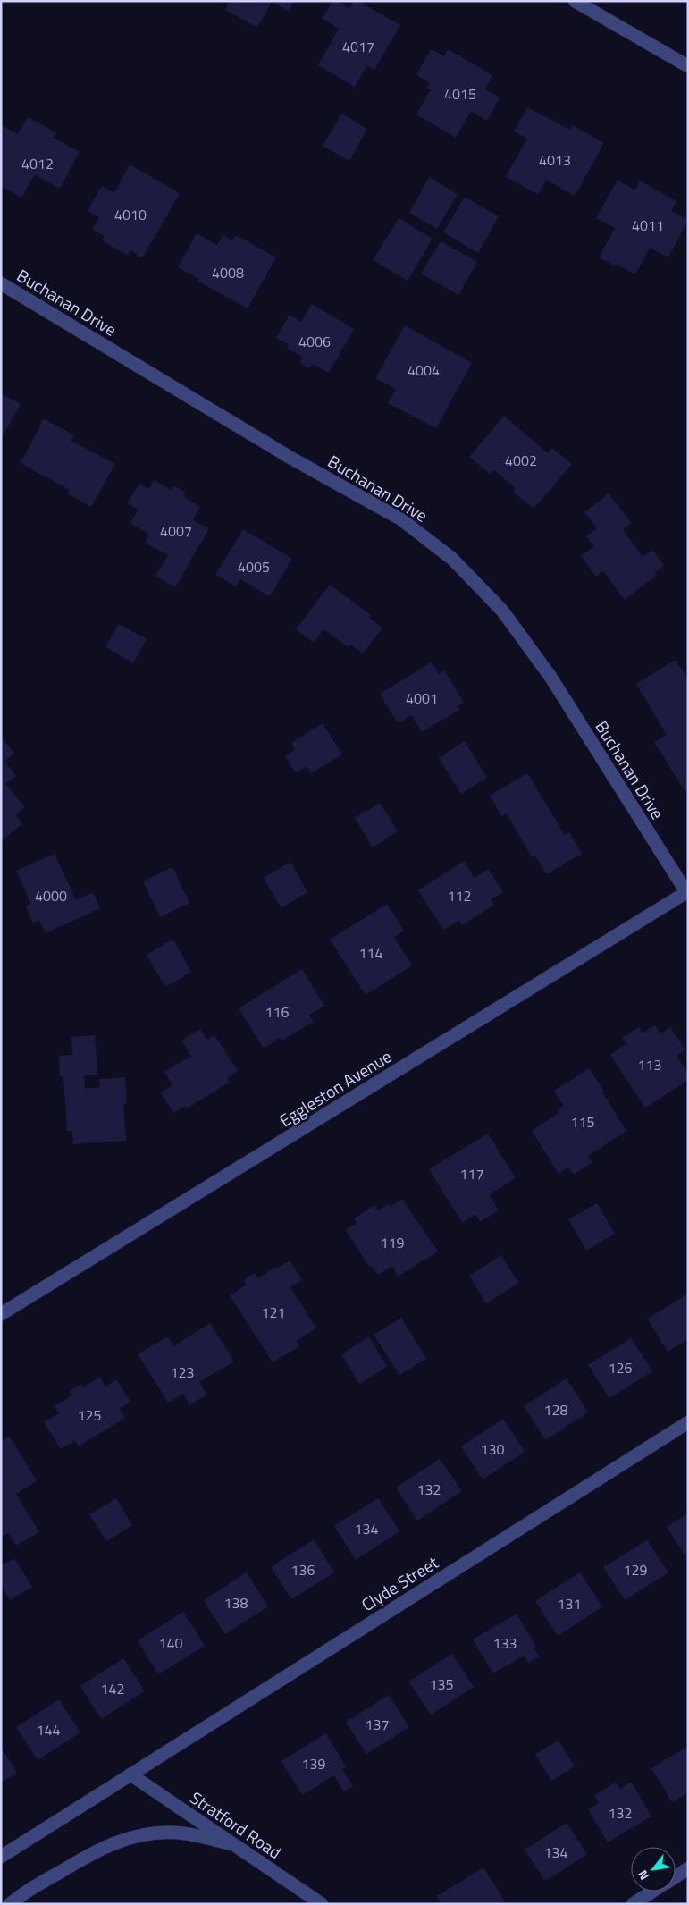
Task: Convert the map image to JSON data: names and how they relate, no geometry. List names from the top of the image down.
{
  "streets": {
    "street": [
      "Buchanan Drive",
      "Eggleston Avenue",
      "Clyde Street",
      "Stratford Road"
    ]
  },
  "crossings": [
    ["Buchanan Drive", "Eggleston Avenue"],
    ["Clyde Street", "Stratford Road"]
  ],
  "house_numbers": [
    "4017",
    "4015",
    "4013",
    "4012",
    "4010",
    "4011",
    "4008",
    "4006",
    "4004",
    "4002",
    "4007",
    "4005",
    "4001",
    "4000",
    "112",
    "114",
    "116",
    "113",
    "115",
    "117",
    "119",
    "121",
    "126",
    "123",
    "128",
    "125",
    "130",
    "132",
    "134",
    "136",
    "129",
    "138",
    "131",
    "140",
    "133",
    "135",
    "142",
    "137",
    "144",
    "139",
    "132",
    "134"
  ],
  "north": "bottom left"
}
